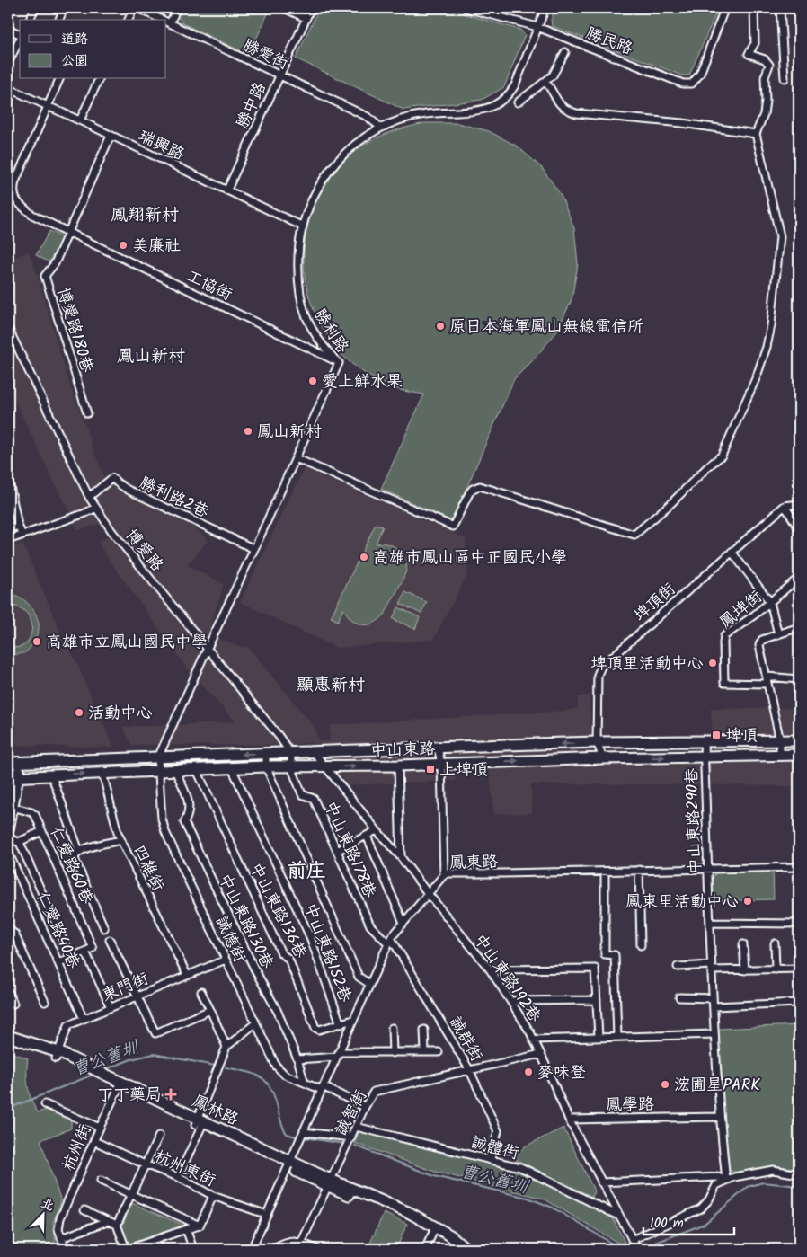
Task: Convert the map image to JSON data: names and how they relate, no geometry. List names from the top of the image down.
{
  "streets": {
    "main road": ["中山東路", "鳳林路"],
    "street": [
      "勝民路",
      "勝愛街",
      "勝中路",
      "瑞興路",
      "工協街",
      "博愛路180巷",
      "勝利路",
      "勝利路2巷",
      "博愛路",
      "埤頂街",
      "鳳埤街",
      "中山東路290巷",
      "中山東路178巷",
      "鳳東路",
      "仁愛路60巷",
      "四維街",
      "中山東路136巷",
      "中山東路130巷",
      "仁愛路40巷",
      "誠德街",
      "中山東路152巷",
      "中山東路192巷",
      "東門街",
      "誠群街",
      "鳳學路",
      "誠智街",
      "杭州街",
      "誠體街",
      "杭州東街"
    ]
  },
  "crossings": [
    ["勝民路", "勝利路"],
    ["勝愛街", "勝中路"],
    ["勝愛街", "勝利路"],
    ["勝中路", "瑞興路"],
    ["瑞興路", "勝利路"],
    ["工協街", "博愛路180巷"],
    ["工協街", "勝利路"],
    ["勝利路", "勝利路2巷"],
    ["勝利路", "博愛路"],
    ["勝利路", "中山東路"],
    ["勝利路", "誠德街"],
    ["勝利路2巷", "博愛路"],
    ["博愛路", "中山東路"],
    ["埤頂街", "中山東路"],
    ["中山東路", "中山東路290巷"],
    ["中山東路", "中山東路178巷"],
    ["中山東路", "中山東路136巷"],
    ["中山東路", "中山東路130巷"],
    ["中山東路", "誠德街"],
    ["中山東路", "中山東路152巷"],
    ["中山東路", "中山東路192巷"],
    ["中山東路290巷", "鳳東路"],
    ["中山東路290巷", "鳳學路"],
    ["中山東路178巷", "鳳東路"],
    ["中山東路178巷", "誠群街"],
    ["鳳東路", "中山東路136巷"],
    ["鳳東路", "誠德街"],
    ["鳳東路", "中山東路192巷"],
    ["鳳東路", "誠群街"],
    ["鳳東路", "鳳林路"],
    ["四維街", "東門街"],
    ["中山東路136巷", "中山東路152巷"],
    ["中山東路130巷", "誠德街"],
    ["仁愛路40巷", "東門街"],
    ["誠德街", "東門街"],
    ["誠德街", "誠智街"],
    ["中山東路192巷", "鳳學路"],
    ["中山東路192巷", "誠智街"],
    ["中山東路192巷", "誠體街"],
    ["東門街", "鳳林路"],
    ["誠群街", "誠智街"],
    ["誠群街", "誠體街"],
    ["鳳林路", "誠智街"],
    ["鳳林路", "杭州街"],
    ["誠智街", "誠體街"],
    ["杭州街", "杭州東街"]
  ],
  "districts": [
    "鳳翔新村",
    "鳳山新村",
    "顯惠新村",
    "前庄"
  ],
  "water": ["曹公舊圳"],
  "places": {
    "other": [
      "美廉社",
      "原日本海軍鳳山無線電信所",
      "愛上鮮水果",
      "鳳山新村",
      "高雄市鳳山區中正國民小學",
      "高雄市立鳳山國民中學",
      "埤頂里活動中心",
      "活動中心",
      "鳳東里活動中心",
      "麥味登",
      "浤圃星PARK"
    ],
    "transit": ["埤頂", "上埤頂"],
    "health": ["丁丁藥局"]
  },
  "legend": ["道路", "公園"],
  "scale_bar": "100 m",
  "north": "top right"
}
